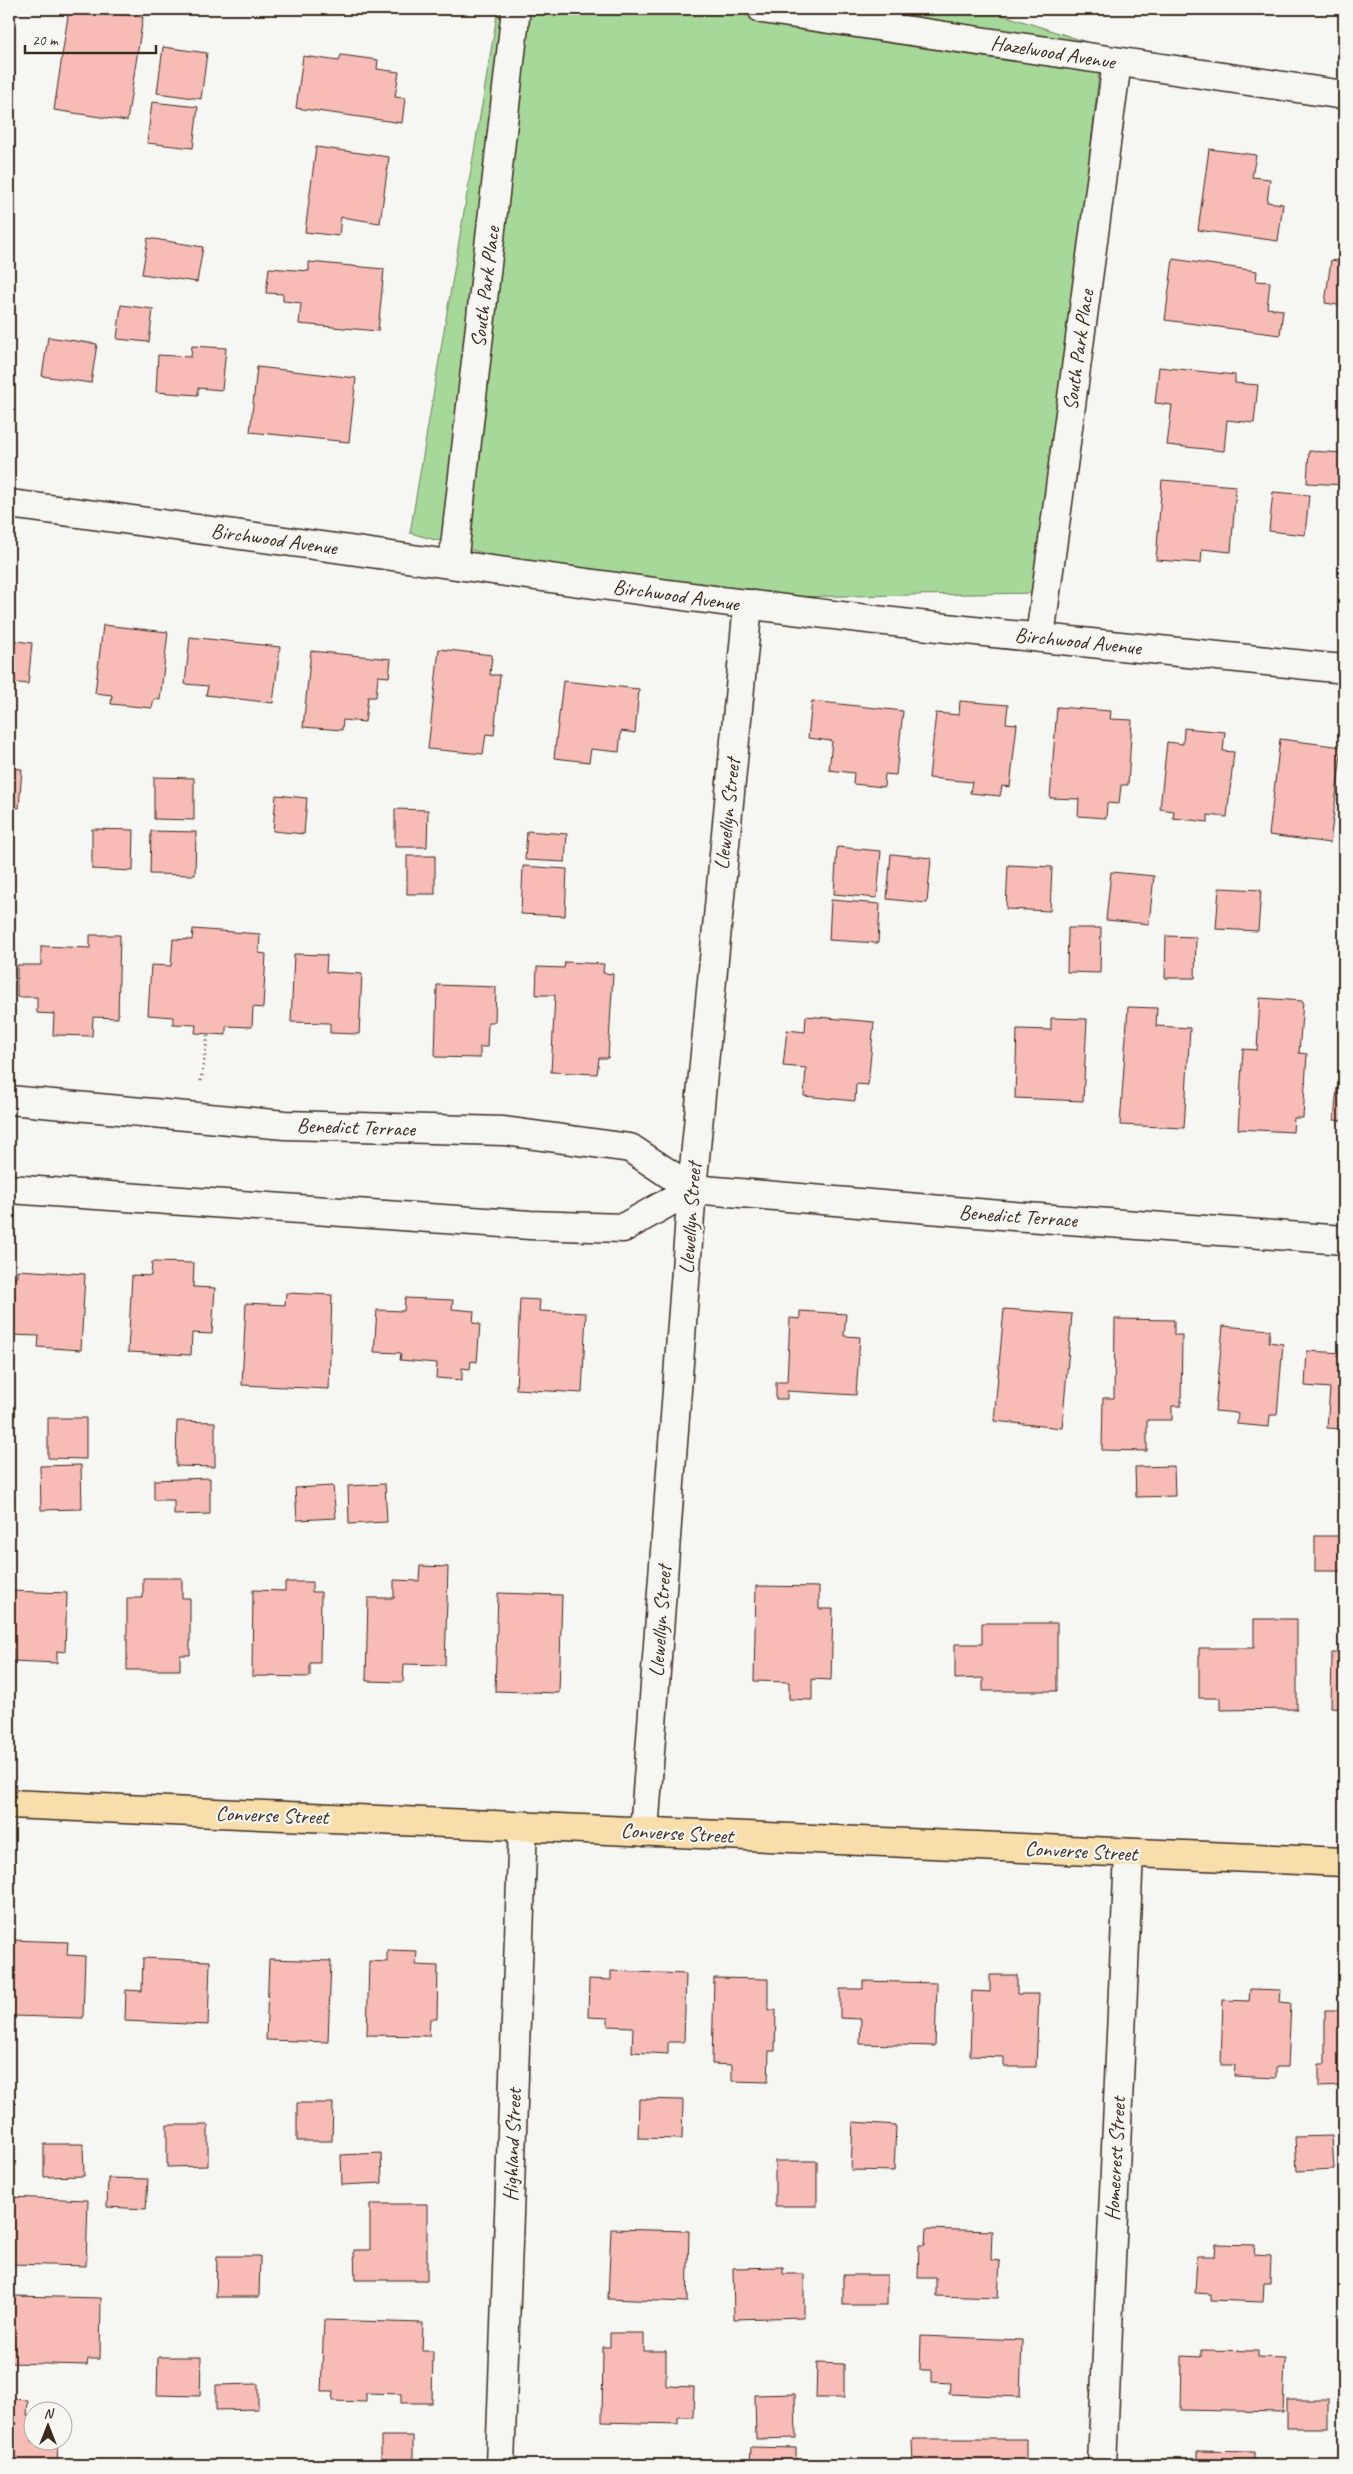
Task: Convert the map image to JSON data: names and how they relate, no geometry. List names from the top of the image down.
{
  "streets": {
    "main road": ["Converse Street"],
    "street": [
      "Hazelwood Avenue",
      "South Park Place",
      "Birchwood Avenue",
      "Llewellyn Street",
      "Benedict Terrace",
      "Highland Street",
      "Homecrest Street"
    ]
  },
  "crossings": [
    ["Hazelwood Avenue", "South Park Place"],
    ["South Park Place", "Birchwood Avenue"],
    ["Birchwood Avenue", "Llewellyn Street"],
    ["Llewellyn Street", "Benedict Terrace"],
    ["Llewellyn Street", "Converse Street"],
    ["Converse Street", "Highland Street"],
    ["Converse Street", "Homecrest Street"]
  ],
  "scale_bar": "20 m",
  "north": "top"
}
